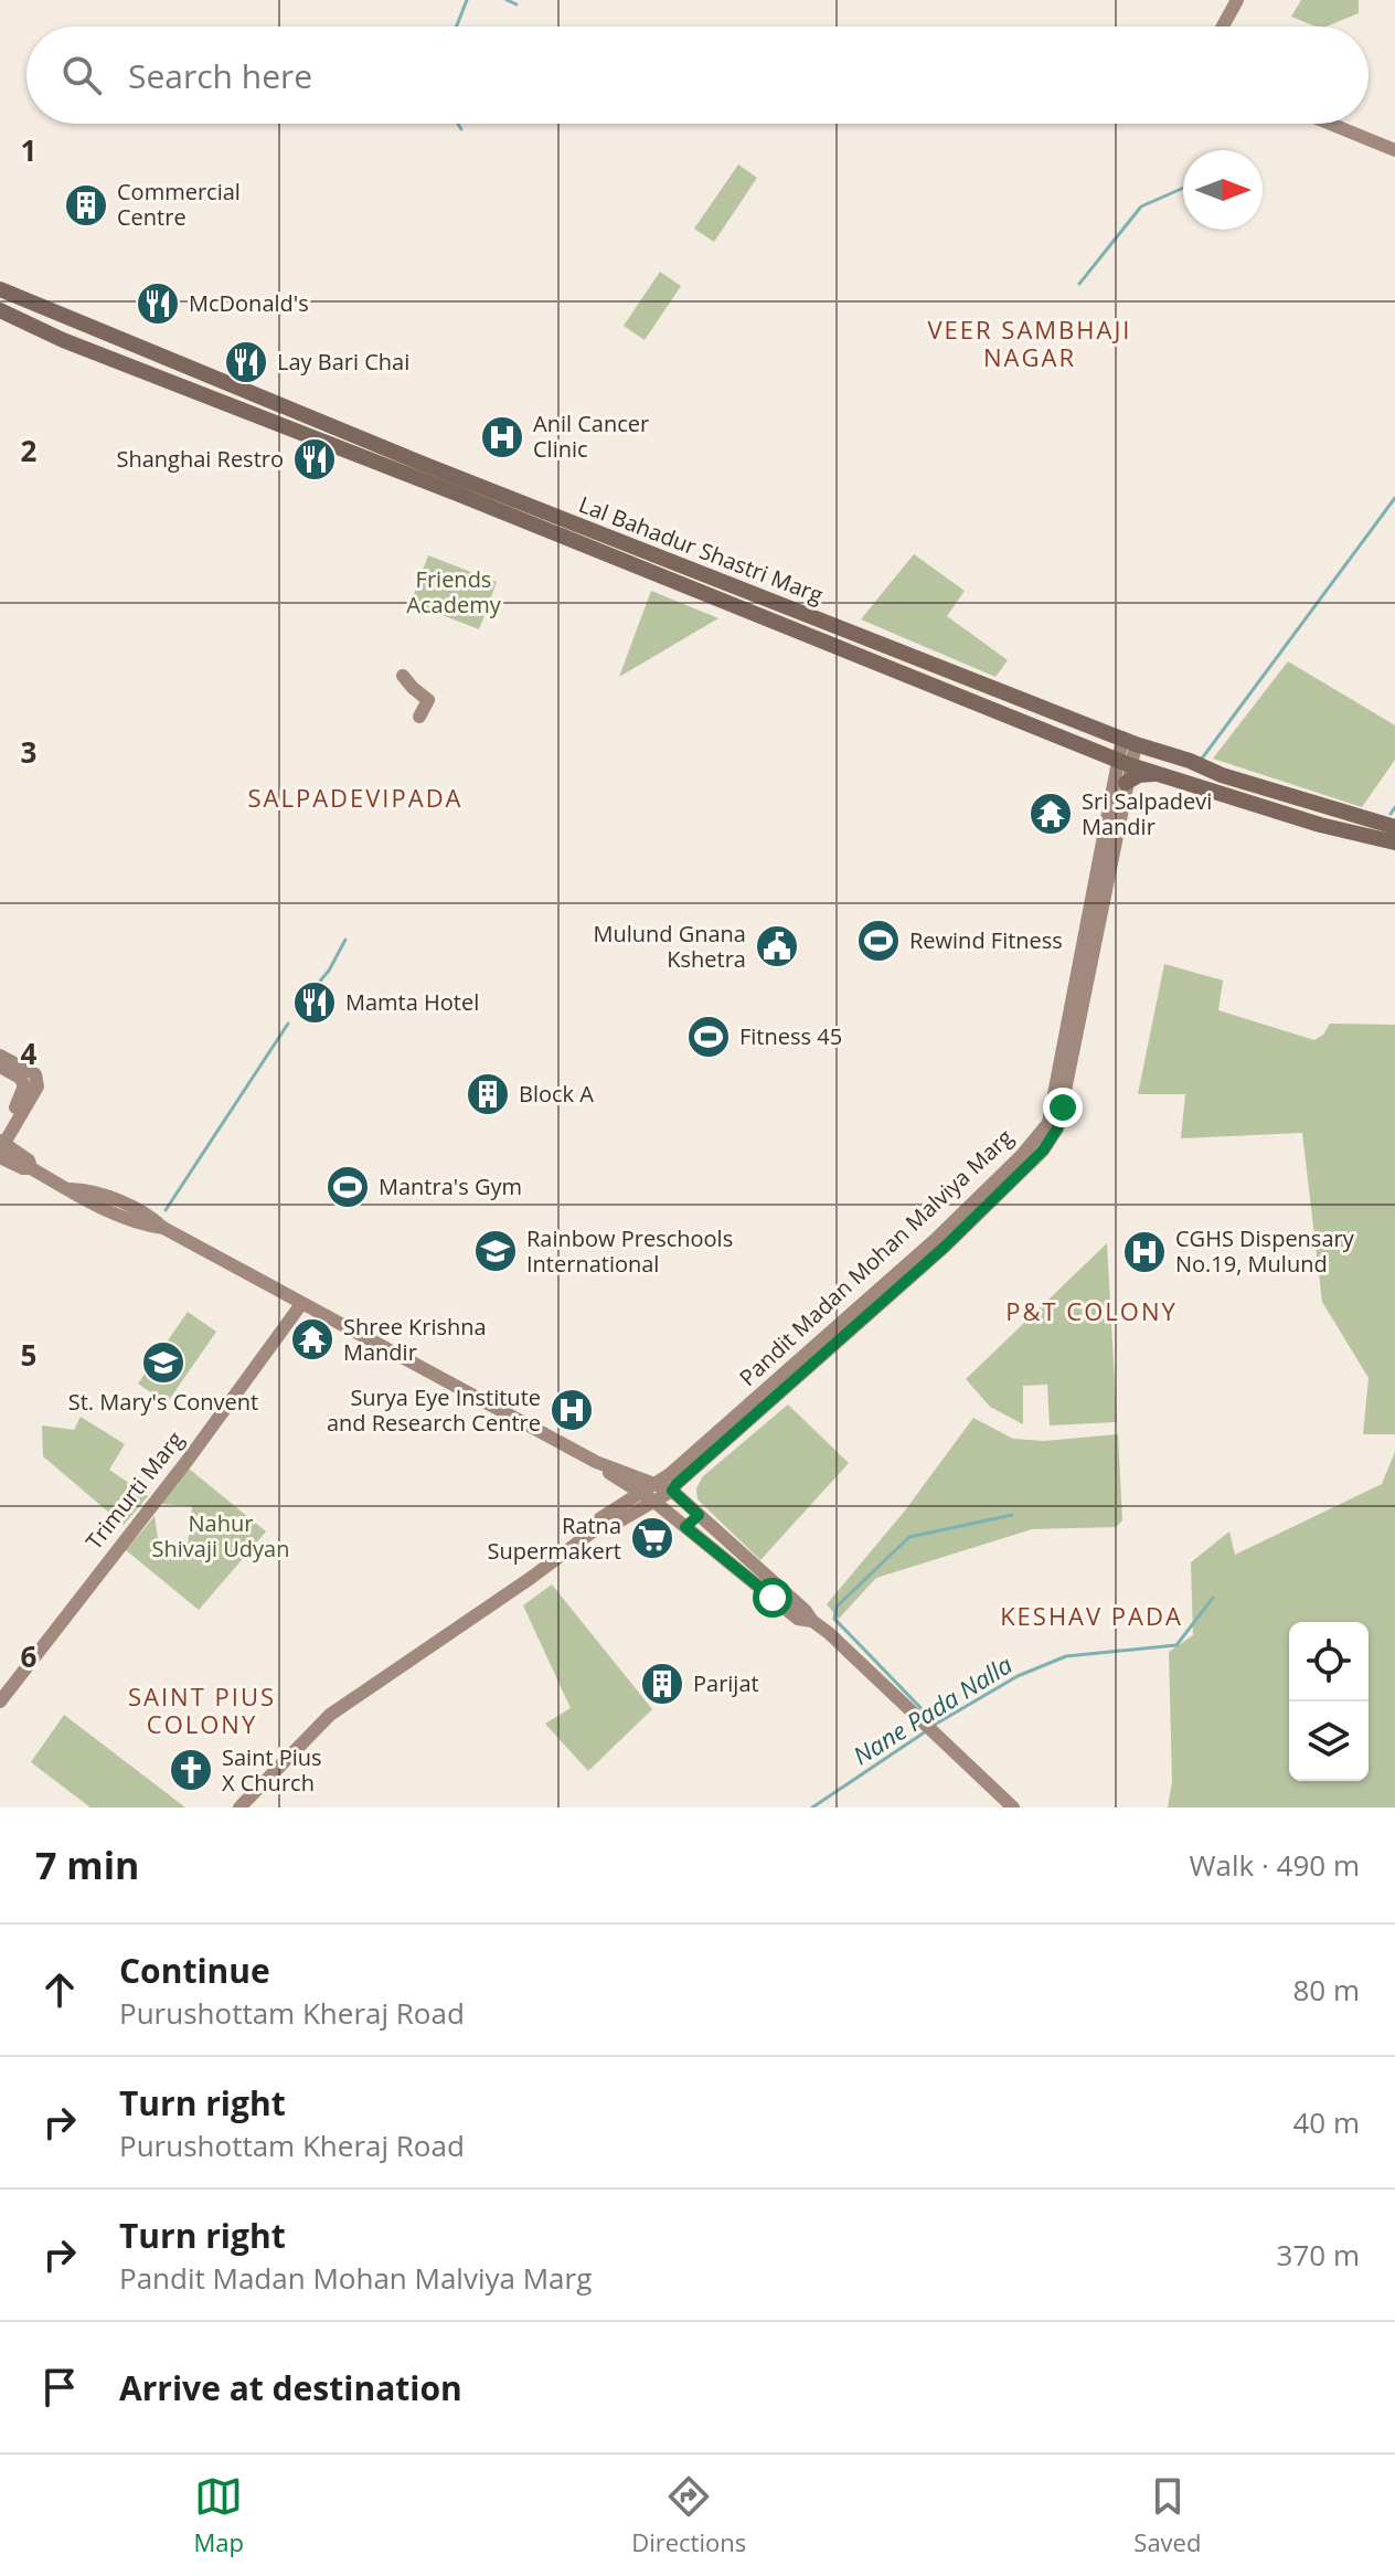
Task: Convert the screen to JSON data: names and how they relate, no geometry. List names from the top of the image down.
{
  "streets": {
    "main road": ["Lal Bahadur Shastri Marg"],
    "street": ["Pandit Madan Mohan Malviya Marg", "Trimurti Marg"]
  },
  "crossings": [
    ["Lal Bahadur Shastri Marg", "Pandit Madan Mohan Malviya Marg"]
  ],
  "districts": [
    "VEER SAMBHAJI NAGAR",
    "SALPADEVIPADA",
    "P&T COLONY",
    "KESHAV PADA",
    "SAINT PIUS COLONY"
  ],
  "water": ["Nane Pada Nalla"],
  "parks": ["Friends Academy", "Nahur Shivaji Udyan"],
  "places": {
    "building": ["Commercial Centre", "Block A", "Parijat"],
    "restaurant": [
      "McDonald's",
      "Lay Bari Chai",
      "Shanghai Restro",
      "Mamta Hotel"
    ],
    "hospital": ["Anil Cancer Clinic", "CGHS Dispensary No.19, Mulund", "Surya Eye Institute and Research Centre"],
    "temple": ["Sri Salpadevi Mandir", "Shree Krishna Mandir"],
    "sports": ["Rewind Fitness", "Fitness 45", "Mantra's Gym"],
    "public building": ["Mulund Gnana Kshetra"],
    "school or university": ["Rainbow Preschools International", "St. Mary's Convent"],
    "supermarket": ["Ratna Supermakert"],
    "church": ["Saint Pius X Church"]
  },
  "north": "right",
  "page": {
    "search": "Search here",
    "heading": ["7 min", "Walk · 490 m"],
    "list": [
      ["Continue", "Purushottam Kheraj Road", "80 m"],
      ["Turn right", "Purushottam Kheraj Road", "40 m"],
      ["Turn right", "Pandit Madan Mohan Malviya Marg", "370 m"],
      "Arrive at destination"
    ],
    "nav": ["Map", "Directions", "Saved"]
  },
  "grid": {
    "rows": [
      "1",
      "2",
      "3",
      "4",
      "5",
      "6"
    ]
  }
}
